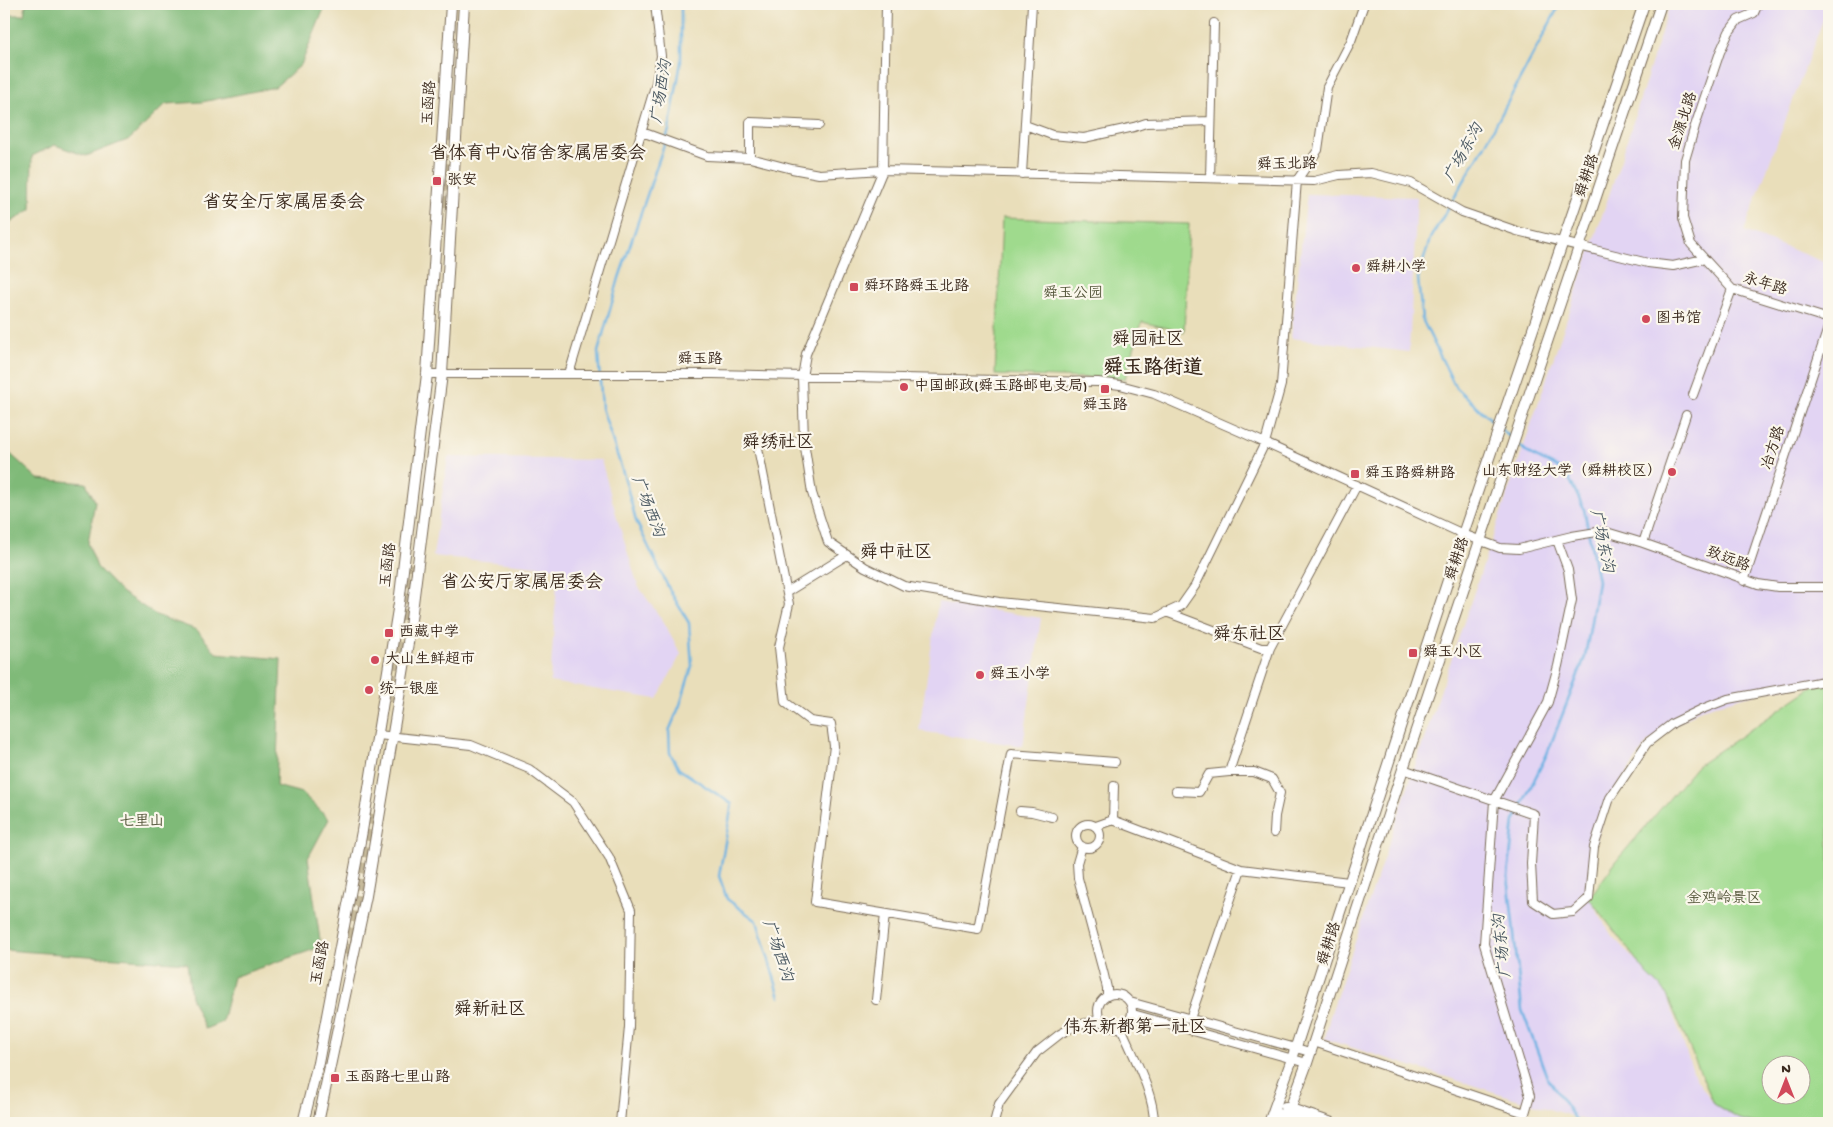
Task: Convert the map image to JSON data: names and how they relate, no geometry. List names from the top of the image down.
{
  "streets": {
    "main road": ["玉函路", "舜耕路"],
    "street": [
      "金源北路",
      "舜玉北路",
      "永年路",
      "舜玉路",
      "冶方路",
      "致远路"
    ]
  },
  "crossings": [
    ["玉函路", "舜玉路"],
    ["金源北路", "舜玉北路"],
    ["金源北路", "永年路"],
    ["舜玉北路", "舜耕路"],
    ["舜玉北路", "永年路"],
    ["舜耕路", "舜玉路"],
    ["舜玉路", "致远路"],
    ["冶方路", "致远路"]
  ],
  "districts": [
    "省体育中心宿舍家属居委会",
    "省安全厅家属居委会",
    "舜园社区",
    "舜玉路街道",
    "舜绣社区",
    "舜中社区",
    "省公安厅家属居委会",
    "舜东社区",
    "舜新社区",
    "伟东新都第一社区"
  ],
  "water": ["广场西沟", "广场东沟"],
  "parks": ["舜玉公园", "七里山", "金鸡岭景区"],
  "places": {
    "transit": [
      "张安",
      "舜环路舜玉北路",
      "舜玉路",
      "舜玉路舜耕路",
      "西藏中学",
      "舜玉小区",
      "玉函路七里山路"
    ],
    "other": [
      "舜耕小学",
      "图书馆",
      "中国邮政(舜玉路邮电支局)",
      "山东财经大学（舜耕校区）",
      "大山生鲜超市",
      "舜玉小学",
      "统一银座"
    ]
  },
  "north": "top"
}
